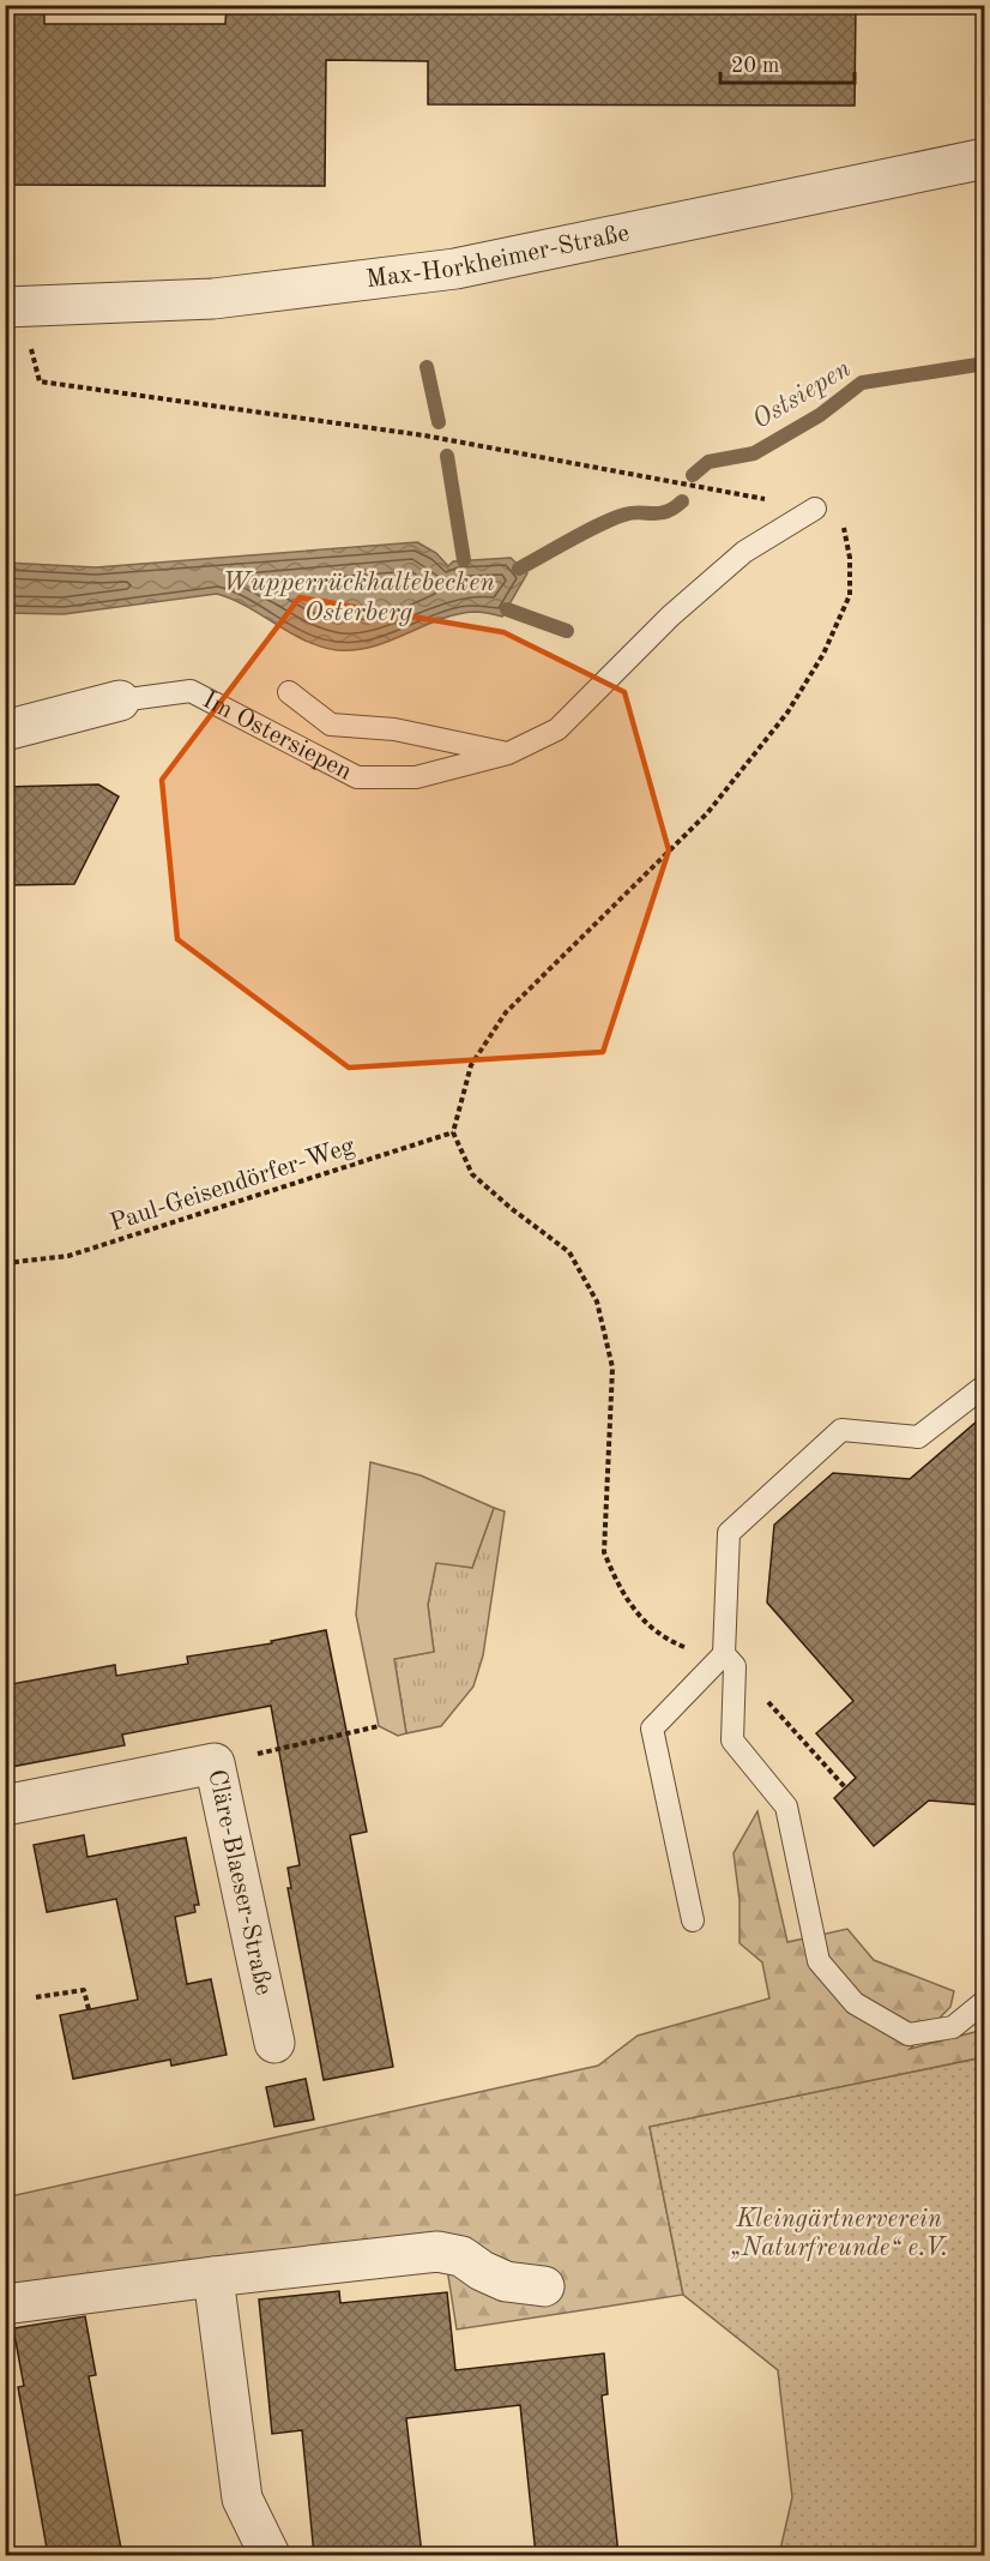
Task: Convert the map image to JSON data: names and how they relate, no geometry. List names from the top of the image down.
{
  "streets": {
    "street": ["Max-Horkheimer-Straße", "Im Ostersiepen", "Cläre-Blaeser-Straße"],
    "path": ["Paul-Geisendörfer-Weg"]
  },
  "water": ["Ostsiepen", "Wupperrückhaltebecken Osterberg"],
  "parks": ["Kleingärtnerverein „Naturfreunde“ e.V."],
  "scale_bar": "20 m"
}
